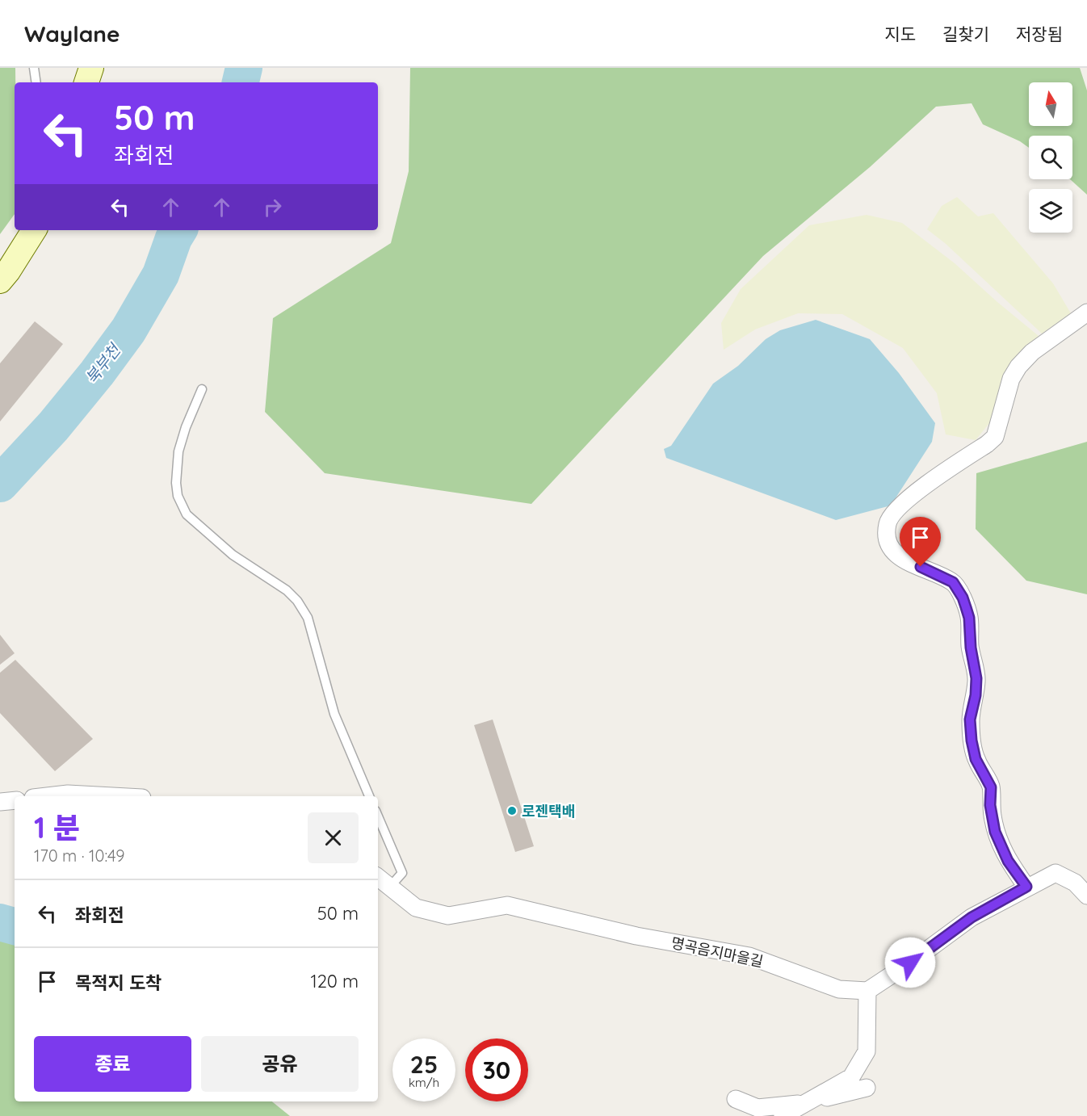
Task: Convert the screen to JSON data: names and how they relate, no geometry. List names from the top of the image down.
{
  "streets": {
    "street": ["명곡음지마을길"]
  },
  "water": ["북부천"],
  "places": ["로젠택배"],
  "north": "top",
  "page": {
    "header": "Waylane",
    "nav": ["지도", "길찾기", "저장됨"],
    "turn": ["50 m", "좌회전"],
    "heading": ["1 분", "170 m · 10:49"],
    "list": [
      {
        "name": "좌회전",
        "value": "50 m"
      },
      {
        "name": "목적지 도착",
        "value": "120 m"
      }
    ],
    "buttons": ["종료", "공유"],
    "speed": "25 km/h",
    "limit": "30"
  }
}
